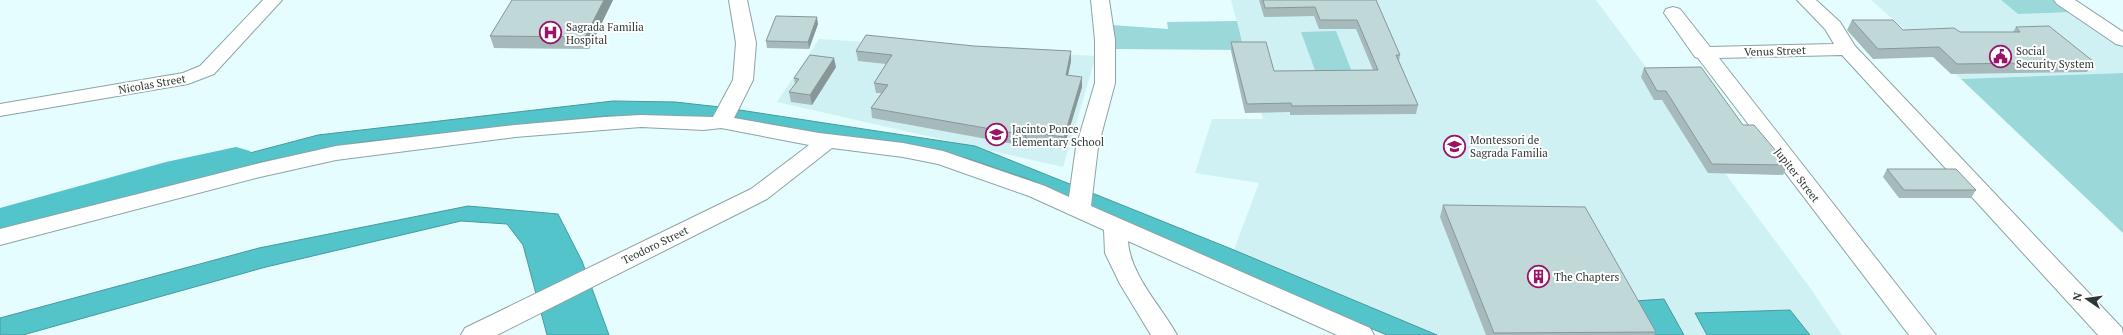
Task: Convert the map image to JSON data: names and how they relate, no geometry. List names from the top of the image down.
{
  "streets": {
    "street": [
      "Venus Street",
      "Nicolas Street",
      "Jupiter Street",
      "Teodoro Street"
    ]
  },
  "crossings": [
    ["Venus Street", "Jupiter Street"]
  ],
  "places": {
    "hospital": ["Sagrada Familia Hospital"],
    "public building": ["Social Security System"],
    "school or university": ["Jacinto Ponce Elementary School", "Montessori de Sagrada Familia"],
    "building": ["The Chapters"]
  },
  "north": "left"
}
